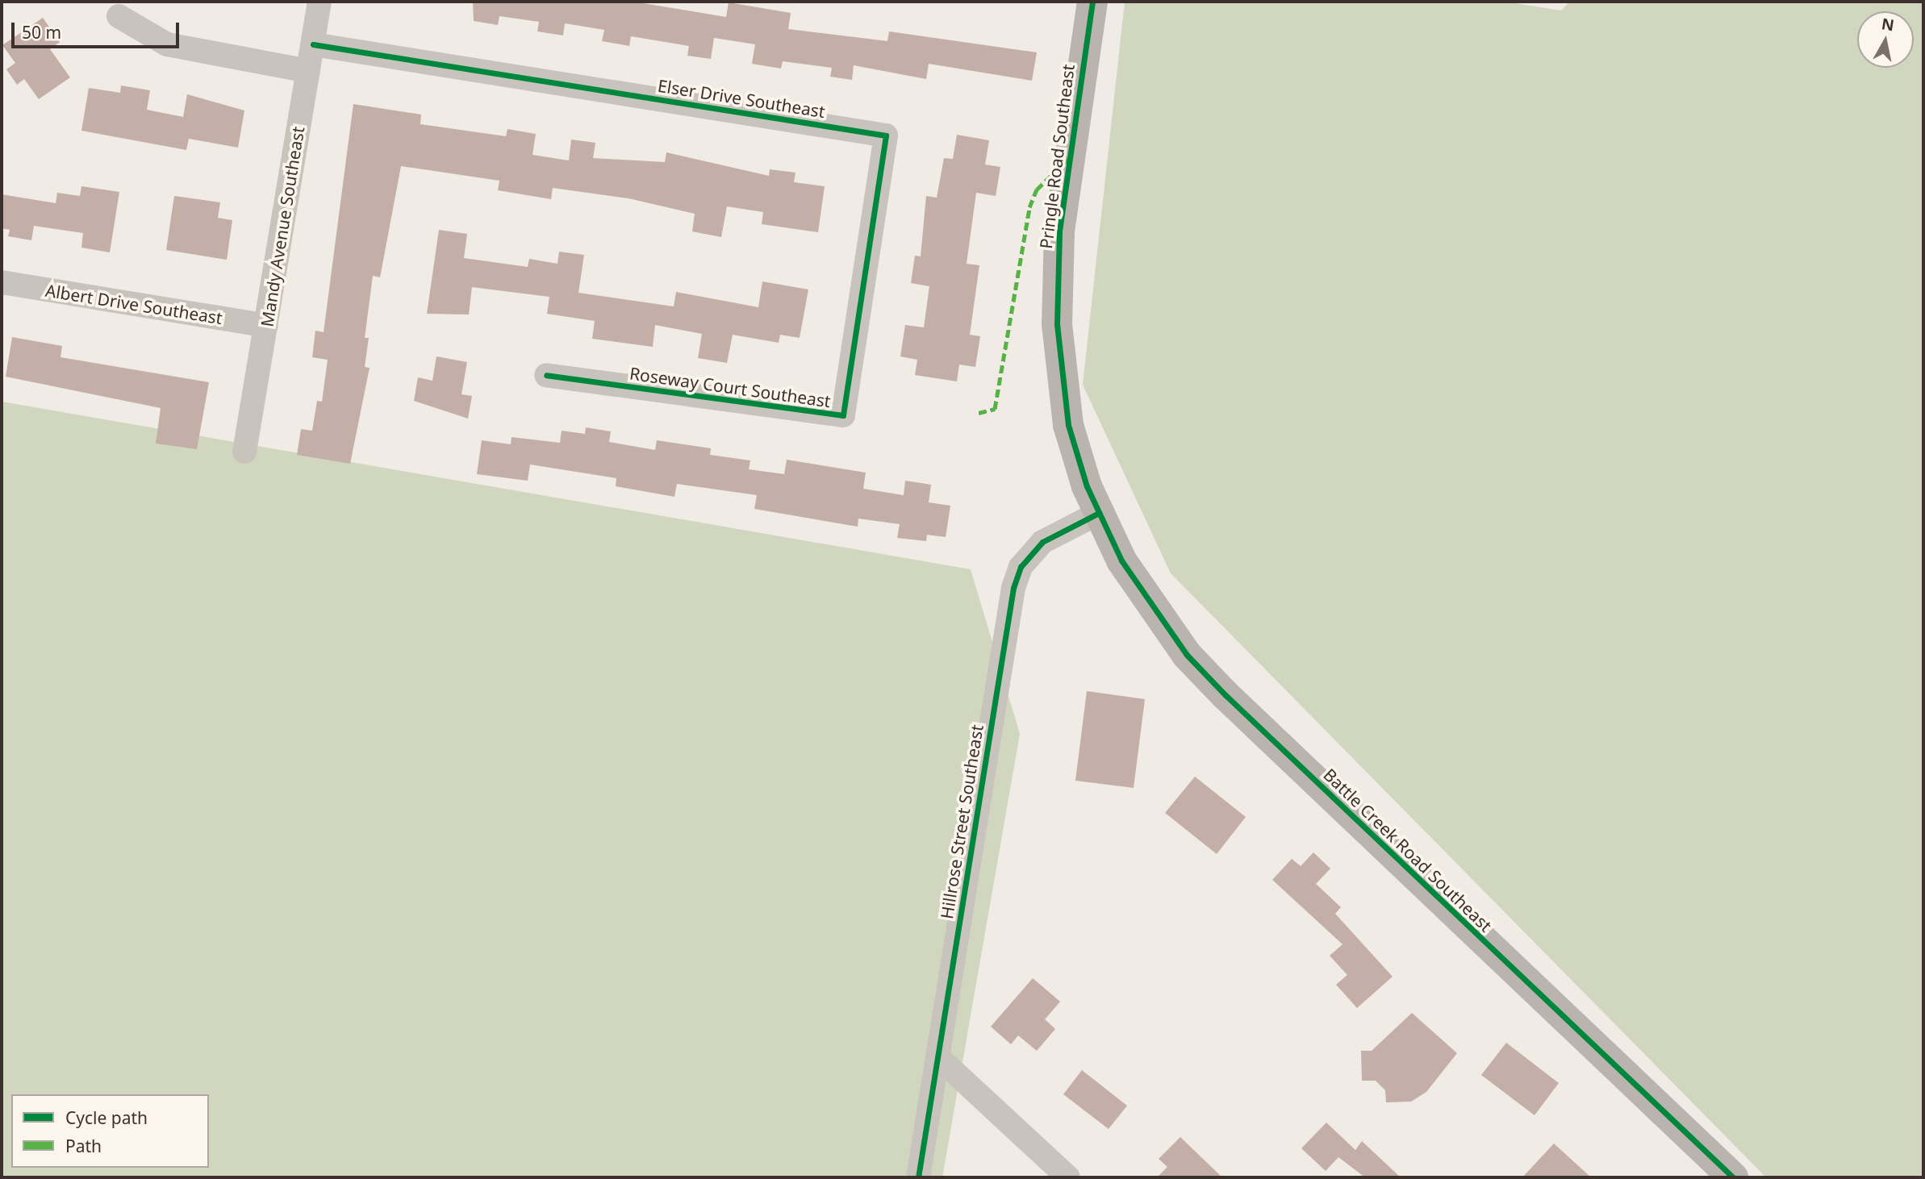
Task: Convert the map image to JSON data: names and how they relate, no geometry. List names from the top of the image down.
{
  "streets": {
    "main road": ["Pringle Road Southeast", "Battle Creek Road Southeast"],
    "street": [
      "Elser Drive Southeast",
      "Mandy Avenue Southeast",
      "Albert Drive Southeast",
      "Roseway Court Southeast",
      "Hillrose Street Southeast"
    ]
  },
  "crossings": [
    ["Elser Drive Southeast", "Mandy Avenue Southeast"],
    ["Elser Drive Southeast", "Roseway Court Southeast"],
    ["Pringle Road Southeast", "Hillrose Street Southeast"],
    ["Pringle Road Southeast", "Battle Creek Road Southeast"],
    ["Mandy Avenue Southeast", "Albert Drive Southeast"],
    ["Hillrose Street Southeast", "Battle Creek Road Southeast"]
  ],
  "legend": ["Cycle path", "Path"],
  "scale_bar": "50 m",
  "north": "top"
}
